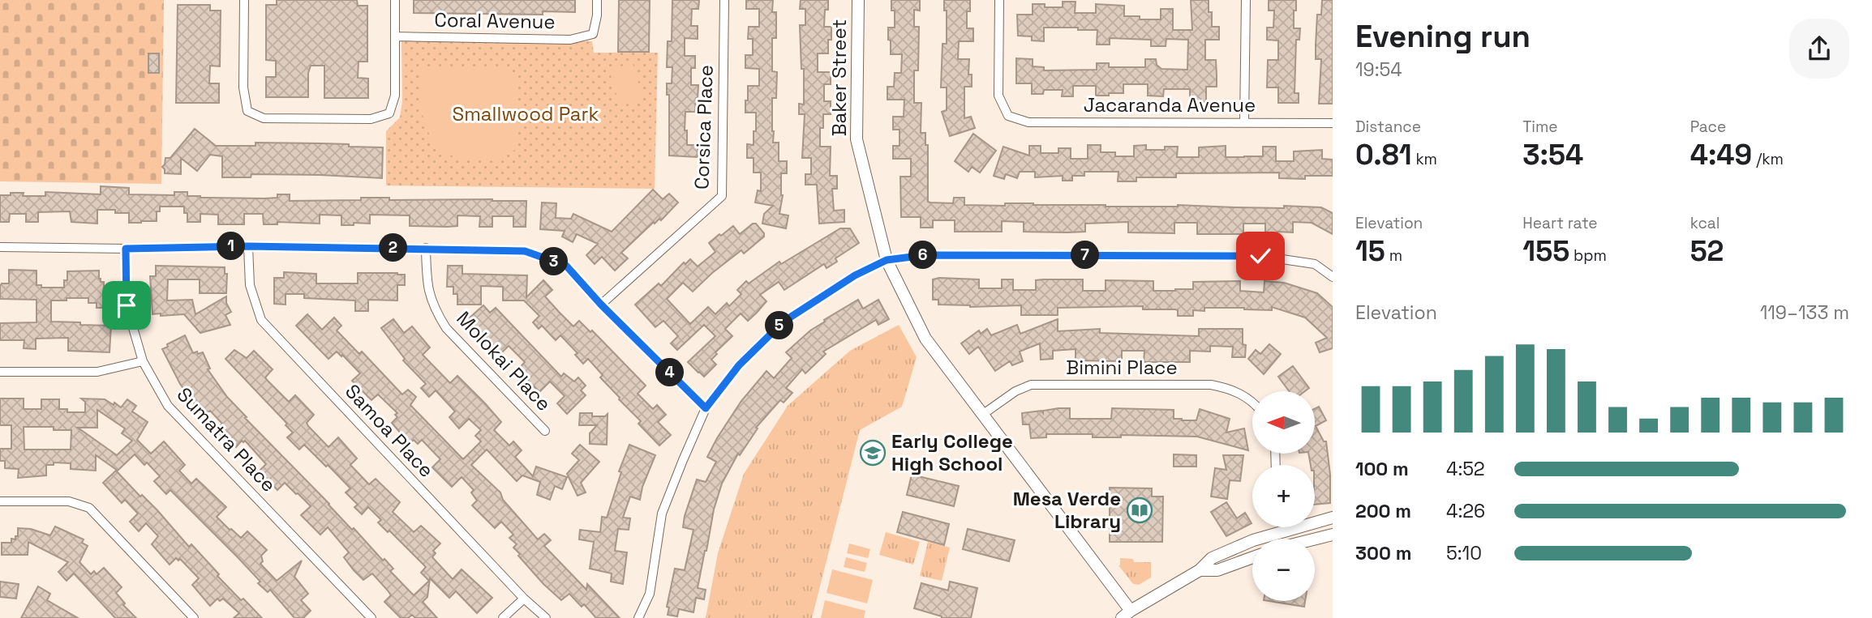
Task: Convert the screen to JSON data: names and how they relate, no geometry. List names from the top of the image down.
{
  "streets": {
    "street": [
      "Coral Avenue",
      "Baker Street",
      "Jacaranda Avenue",
      "Corsica Place",
      "Molokai Place",
      "Bimini Place",
      "Samoa Place",
      "Sumatra Place"
    ]
  },
  "crossings": [
    ["Baker Street", "Bimini Place"]
  ],
  "parks": ["Smallwood Park"],
  "places": {
    "school or university": ["Early College High School"],
    "library": ["Mesa Verde Library"]
  },
  "north": "left",
  "page": {
    "heading": ["Evening run", "19:54"],
    "stats": [
      ["Distance", "0.81 km"],
      ["Time", "3:54"],
      ["Pace", "4:49 /km"],
      ["Elevation", "15 m"],
      ["Heart rate", "155 bpm"],
      ["kcal", "52"]
    ],
    "pins": [
      "1",
      "2",
      "6",
      "7",
      "3",
      "5",
      "4"
    ],
    "chart": ["Elevation", "119–133 m"],
    "map_buttons": ["+", "−"],
    "list": [
      {
        "name": "100 m",
        "note": "4:52"
      },
      {
        "name": "200 m",
        "note": "4:26"
      },
      {
        "name": "300 m",
        "note": "5:10"
      }
    ]
  }
}
